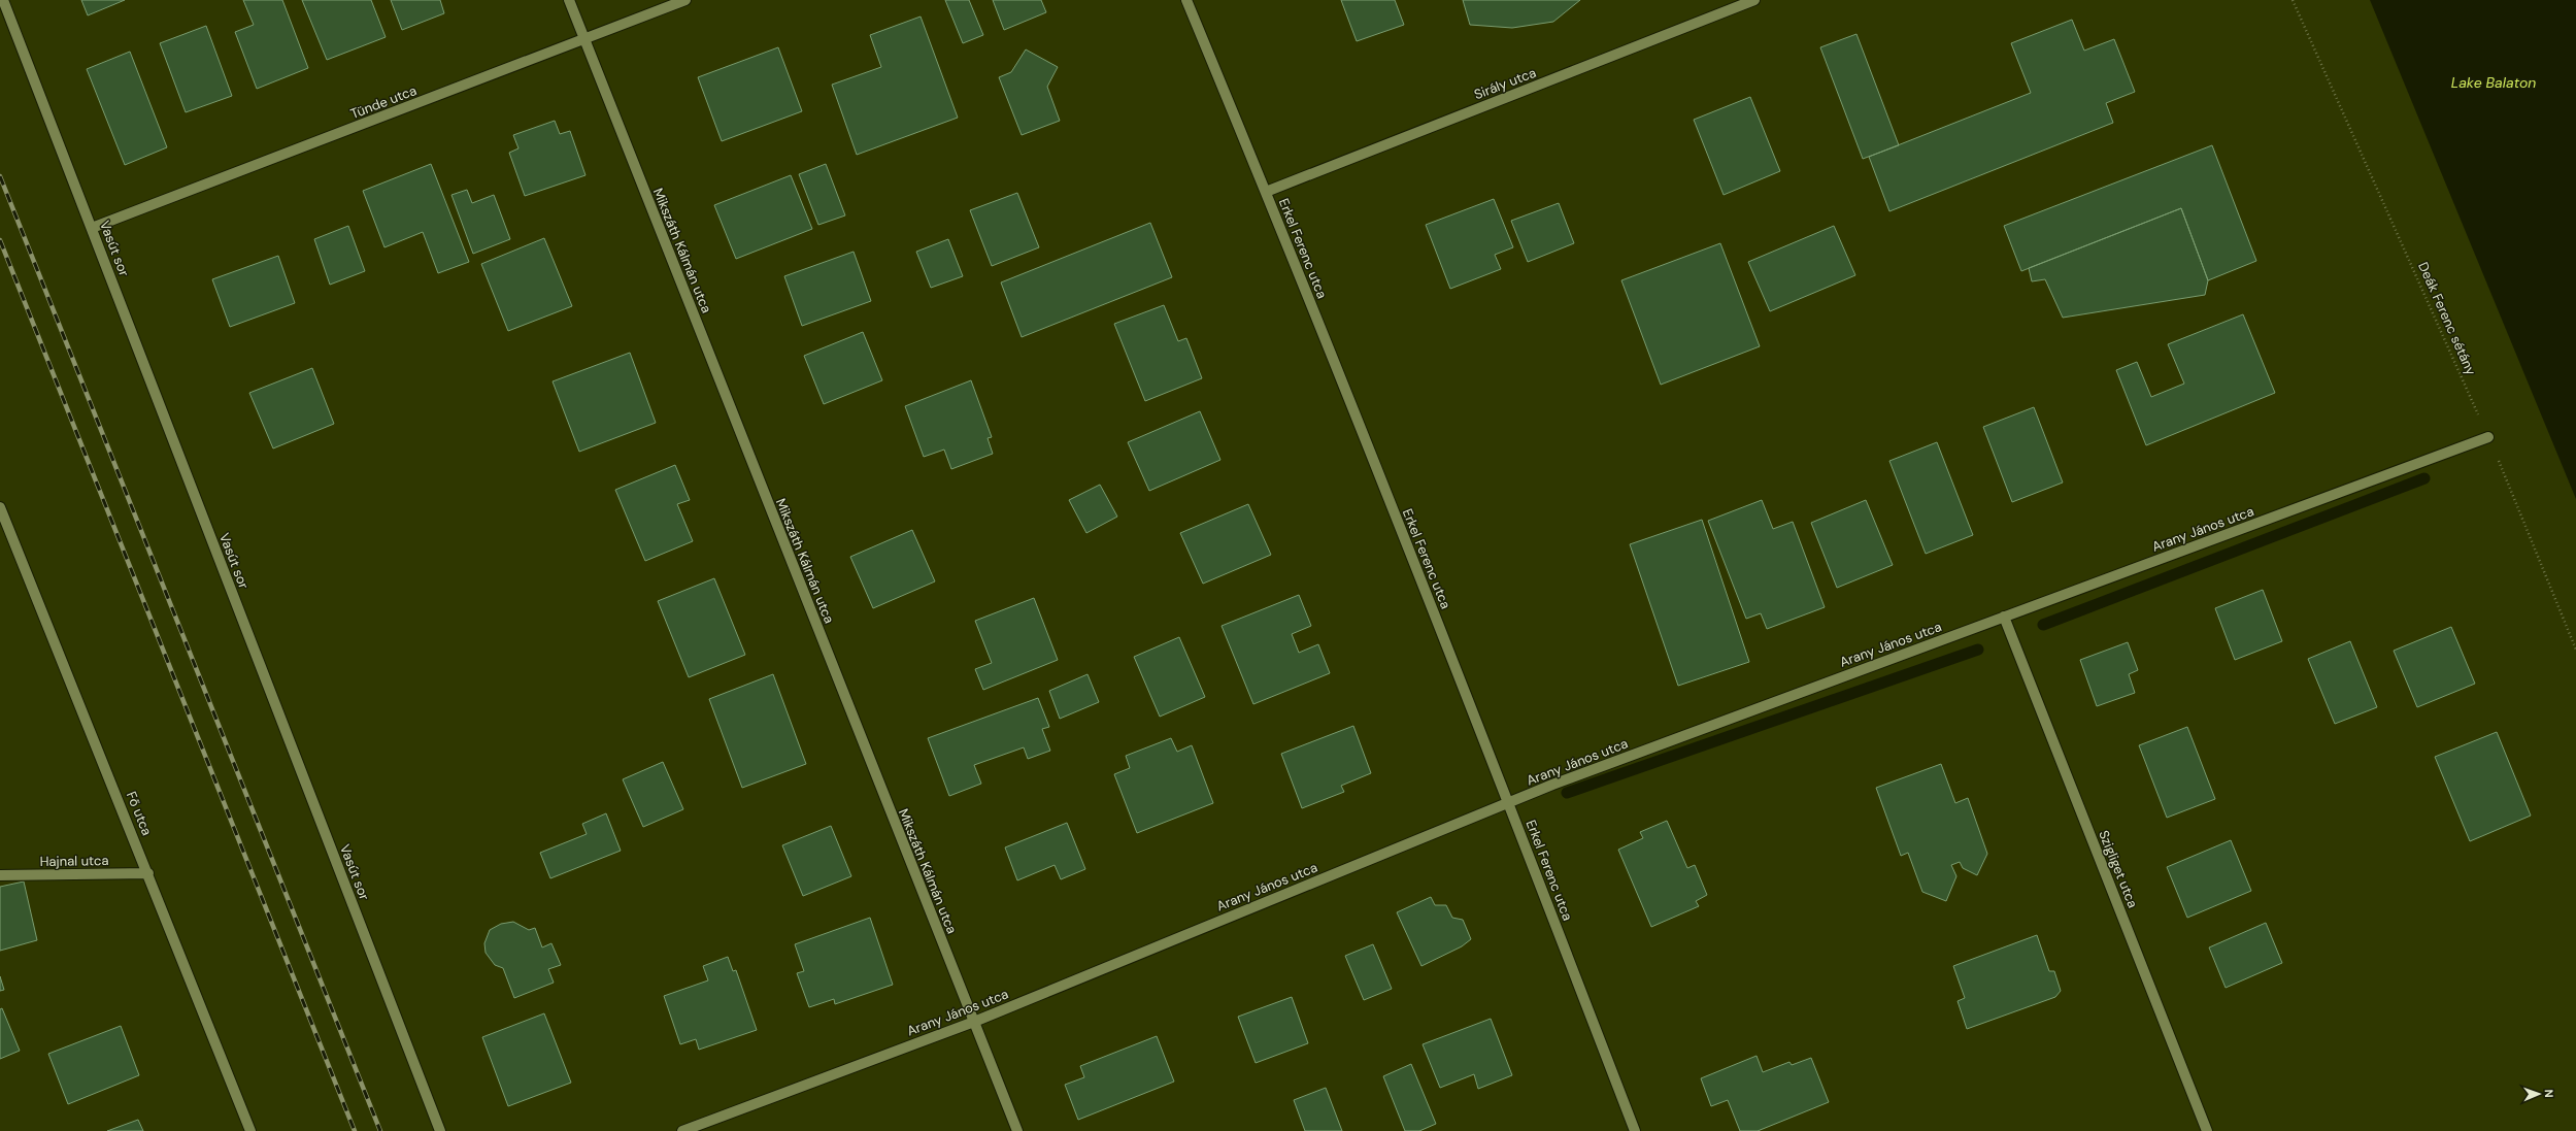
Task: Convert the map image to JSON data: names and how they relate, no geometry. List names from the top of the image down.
{
  "streets": {
    "street": [
      "Sirály utca",
      "Tünde utca",
      "Vasút sor",
      "Erkel Ferenc utca",
      "Mikszáth Kálmán utca",
      "Arany János utca",
      "Fő utca",
      "Hajnal utca",
      "Szigliget utca"
    ],
    "path": ["Deák Ferenc sétány"]
  },
  "crossings": [
    ["Sirály utca", "Erkel Ferenc utca"],
    ["Tünde utca", "Vasút sor"],
    ["Tünde utca", "Mikszáth Kálmán utca"],
    ["Erkel Ferenc utca", "Arany János utca"],
    ["Mikszáth Kálmán utca", "Arany János utca"],
    ["Deák Ferenc sétány", "Arany János utca"],
    ["Arany János utca", "Szigliget utca"],
    ["Fő utca", "Hajnal utca"]
  ],
  "water": ["Lake Balaton"],
  "north": "right"
}
